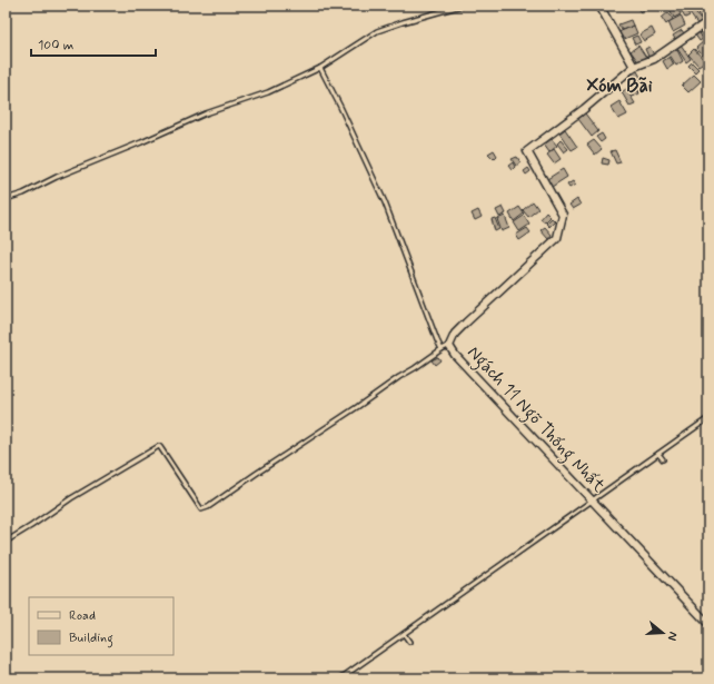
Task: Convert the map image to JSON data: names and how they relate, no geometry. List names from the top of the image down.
{
  "streets": {
    "street": ["Ngách 11 Ngõ Thống Nhất"]
  },
  "districts": ["Xóm Bãi"],
  "legend": ["Road", "Building"],
  "scale_bar": "100 m",
  "north": "right"
}
